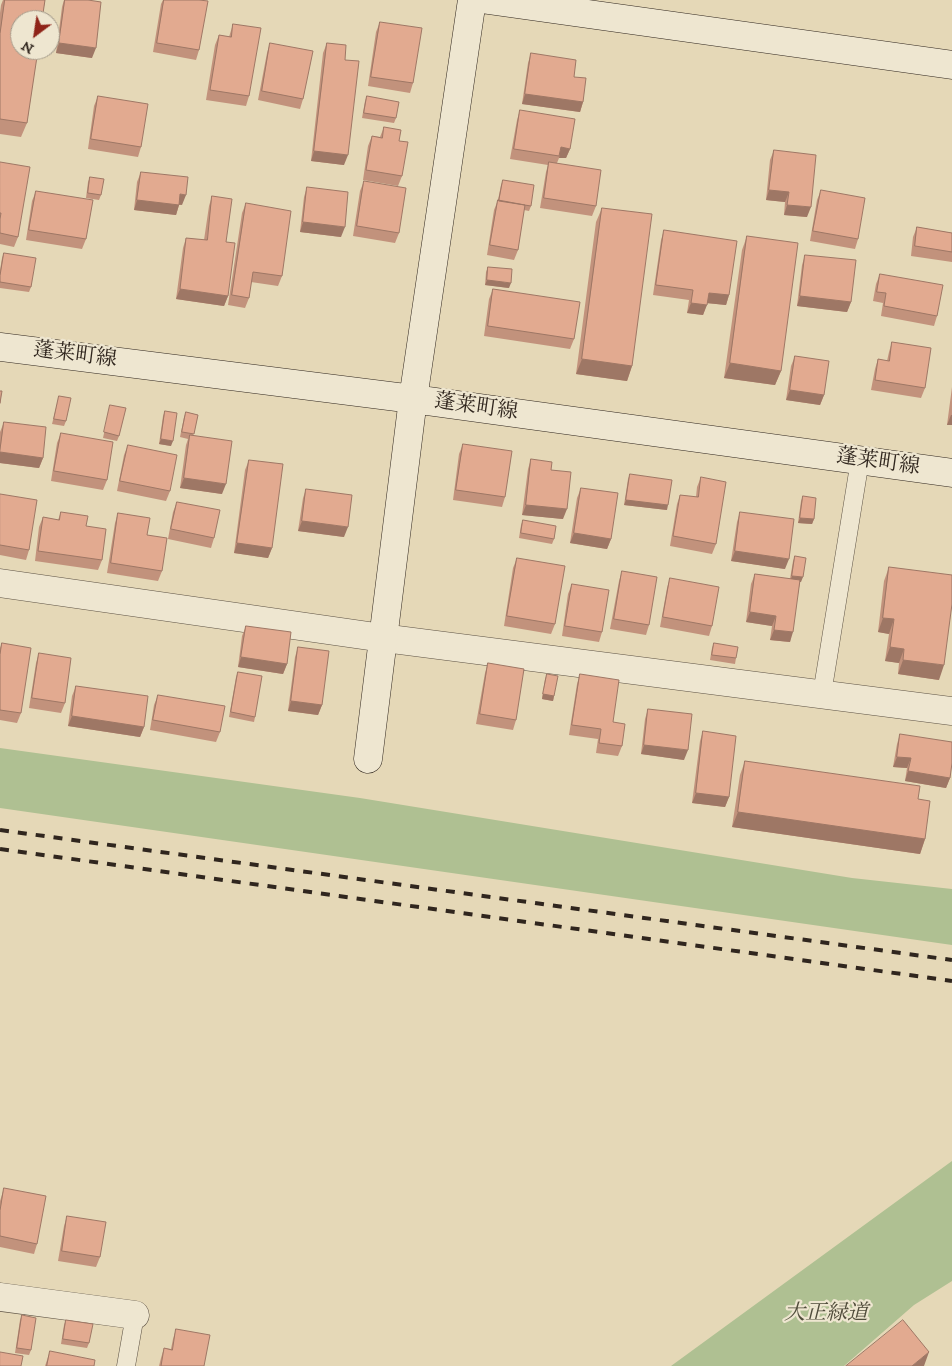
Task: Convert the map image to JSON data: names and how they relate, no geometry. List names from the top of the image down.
{
  "streets": {
    "street": ["蓬莱町線"]
  },
  "parks": ["大正緑道"],
  "north": "bottom left"
}
